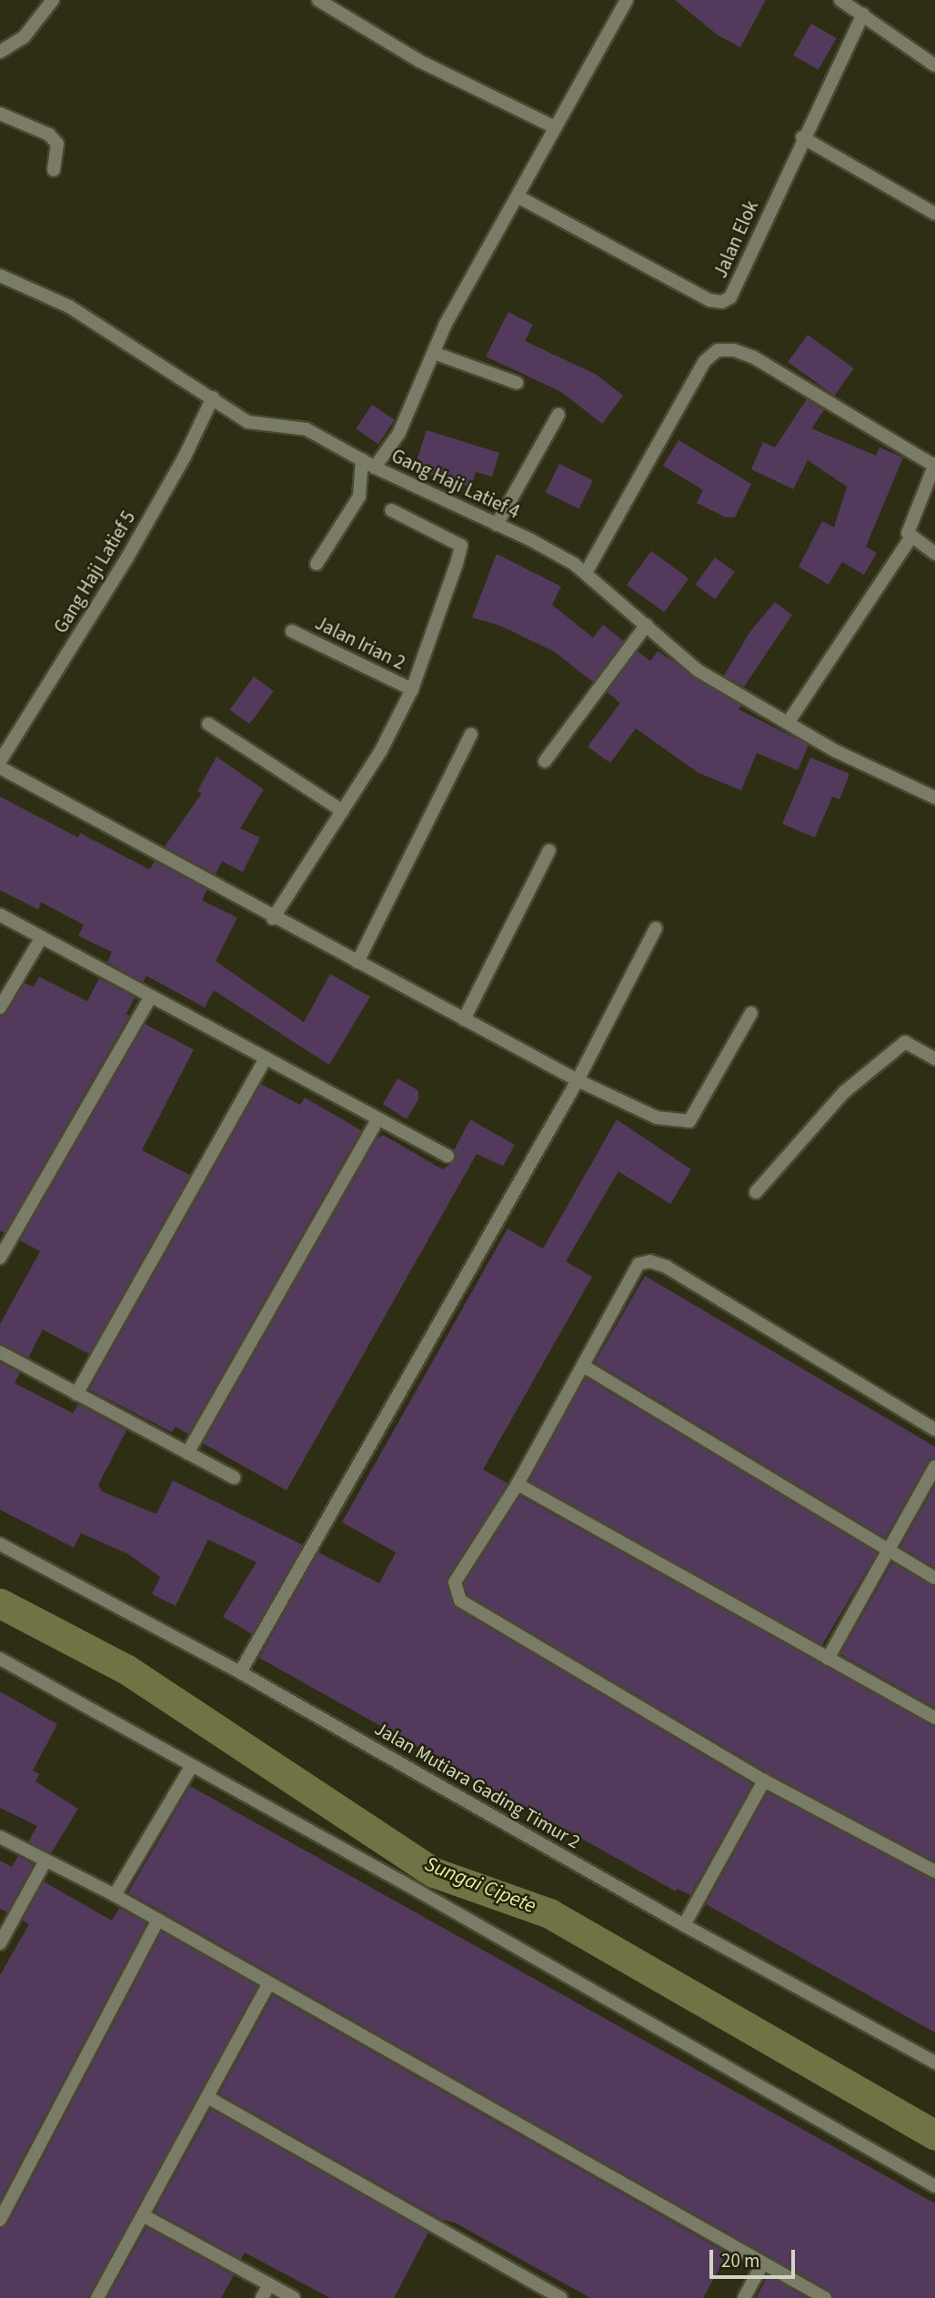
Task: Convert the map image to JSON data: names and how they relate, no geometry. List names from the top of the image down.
{
  "streets": {
    "street": [
      "Jalan Elok",
      "Gang Haji Latief 4",
      "Gang Haji Latief 5",
      "Jalan Irian 2",
      "Jalan Mutiara Gading Timur 2"
    ]
  },
  "crossings": [
    ["Jalan Elok", "Gang Haji Latief 4"]
  ],
  "water": ["Sungai Cipete"],
  "scale_bar": "20 m"
}
